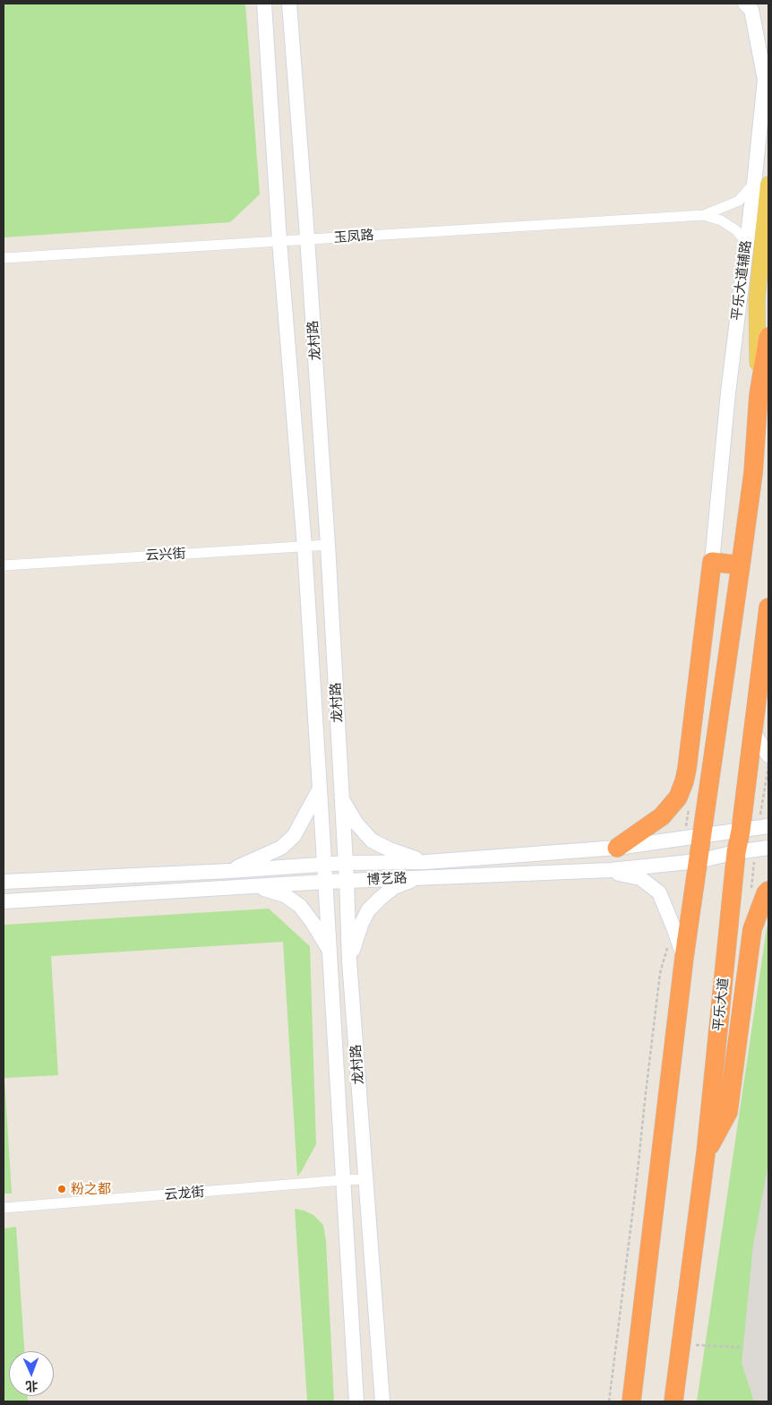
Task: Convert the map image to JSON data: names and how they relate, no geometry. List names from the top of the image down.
{
  "streets": {
    "highway": ["平乐大道"],
    "street": [
      "玉凤路",
      "平乐大道辅路",
      "龙村路",
      "云兴街",
      "博艺路",
      "云龙街"
    ]
  },
  "crossings": [
    ["玉凤路", "龙村路"],
    ["龙村路", "云兴街"],
    ["龙村路", "博艺路"],
    ["龙村路", "云龙街"],
    ["博艺路", "平乐大道"]
  ],
  "places": ["粉之都"],
  "north": "bottom"
}
